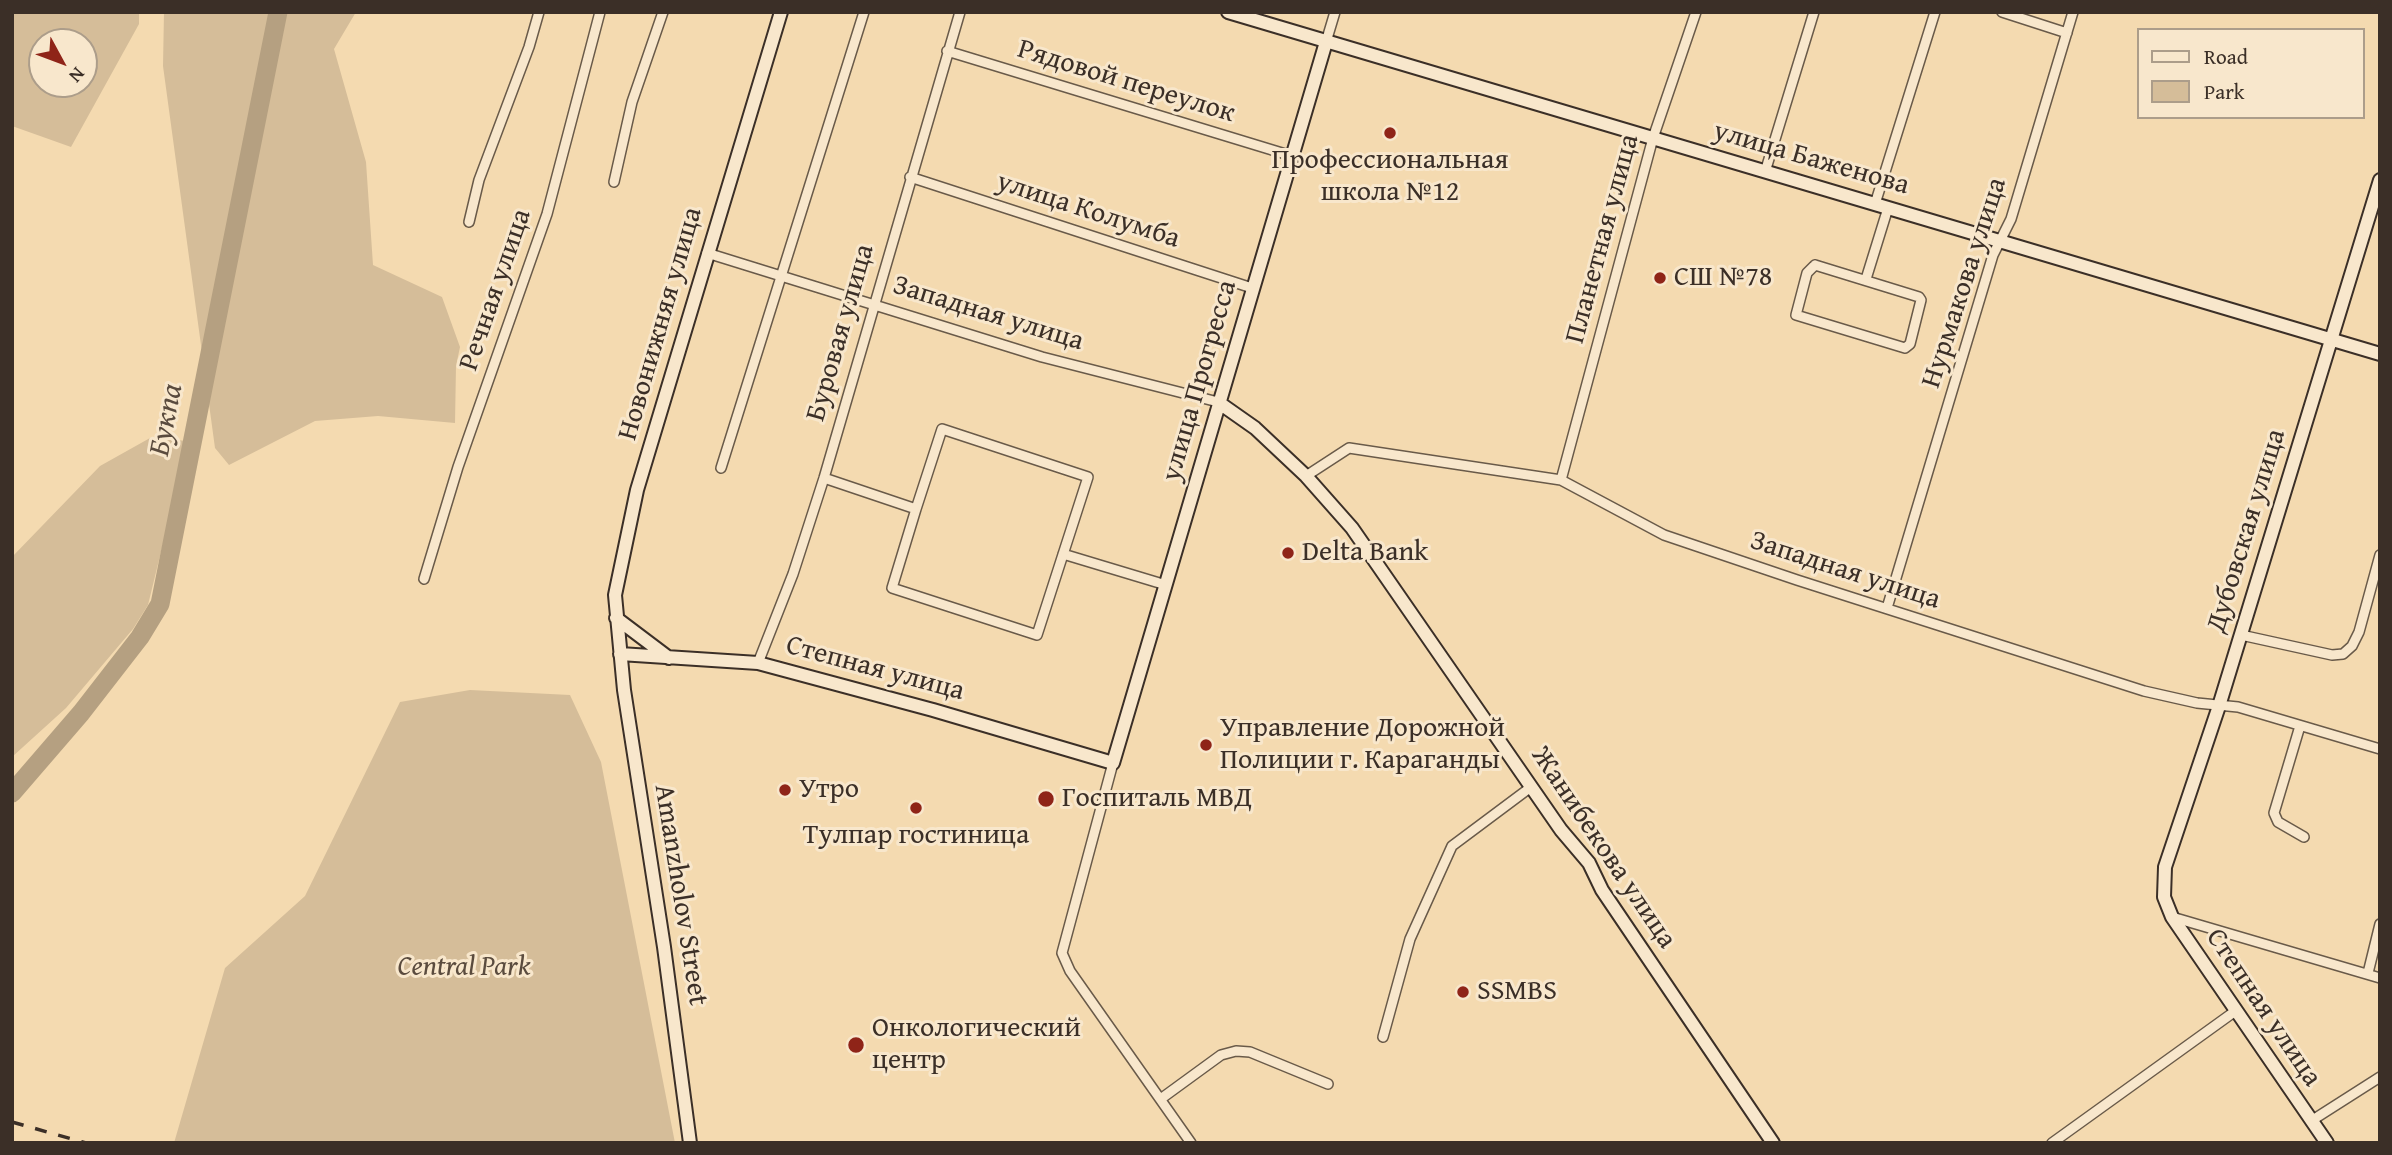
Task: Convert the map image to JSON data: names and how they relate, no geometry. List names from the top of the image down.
{
  "streets": {
    "main road": [
      "улица Баженова",
      "Новонижняя улица",
      "улица Прогресса",
      "Дубовская улица",
      "Степная улица",
      "Жанибекова улица",
      "Amanzholov Street"
    ],
    "street": [
      "Рядовой переулок",
      "улица Колумба",
      "Планетная улица",
      "Нурмакова улица",
      "Речная улица",
      "Западная улица",
      "Буровая улица"
    ]
  },
  "crossings": [
    ["Рядовой переулок", "Буровая улица"],
    ["Рядовой переулок", "улица Прогресса"],
    ["улица Баженова", "Планетная улица"],
    ["улица Баженова", "Нурмакова улица"],
    ["улица Баженова", "улица Прогресса"],
    ["улица Баженова", "Дубовская улица"],
    ["улица Колумба", "Буровая улица"],
    ["улица Колумба", "улица Прогресса"],
    ["Планетная улица", "Западная улица"],
    ["Нурмакова улица", "Западная улица"],
    ["Западная улица", "Новонижняя улица"],
    ["Западная улица", "Буровая улица"],
    ["Западная улица", "улица Прогресса"],
    ["Западная улица", "Дубовская улица"],
    ["Западная улица", "Жанибекова улица"],
    ["Новонижняя улица", "Степная улица"],
    ["Новонижняя улица", "Amanzholov Street"],
    ["Буровая улица", "Степная улица"],
    ["улица Прогресса", "Степная улица"],
    ["улица Прогресса", "Жанибекова улица"],
    ["Дубовская улица", "Степная улица"],
    ["Степная улица", "Amanzholov Street"]
  ],
  "water": ["Букпа"],
  "parks": ["Central Park"],
  "places": [
    "Профессиональная школа №12",
    "СШ №78",
    "Delta Bank",
    "Управление Дорожной Полиции г. Караганды",
    "Утро",
    "Госпиталь МВД",
    "Тулпар гостиница",
    "SSMBS",
    "Онкологический центр"
  ],
  "legend": ["Road", "Park"],
  "north": "bottom right"
}
